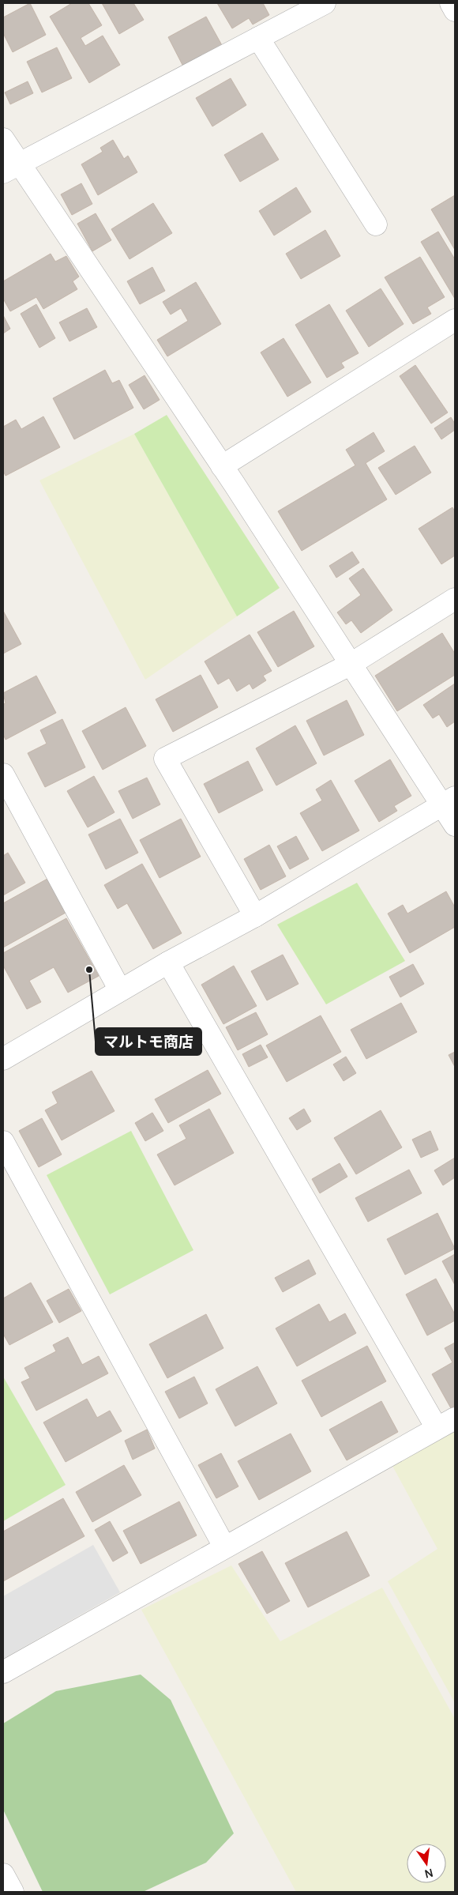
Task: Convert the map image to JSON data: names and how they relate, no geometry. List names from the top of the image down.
{
  "places": ["マルトモ商店"],
  "north": "bottom"
}
